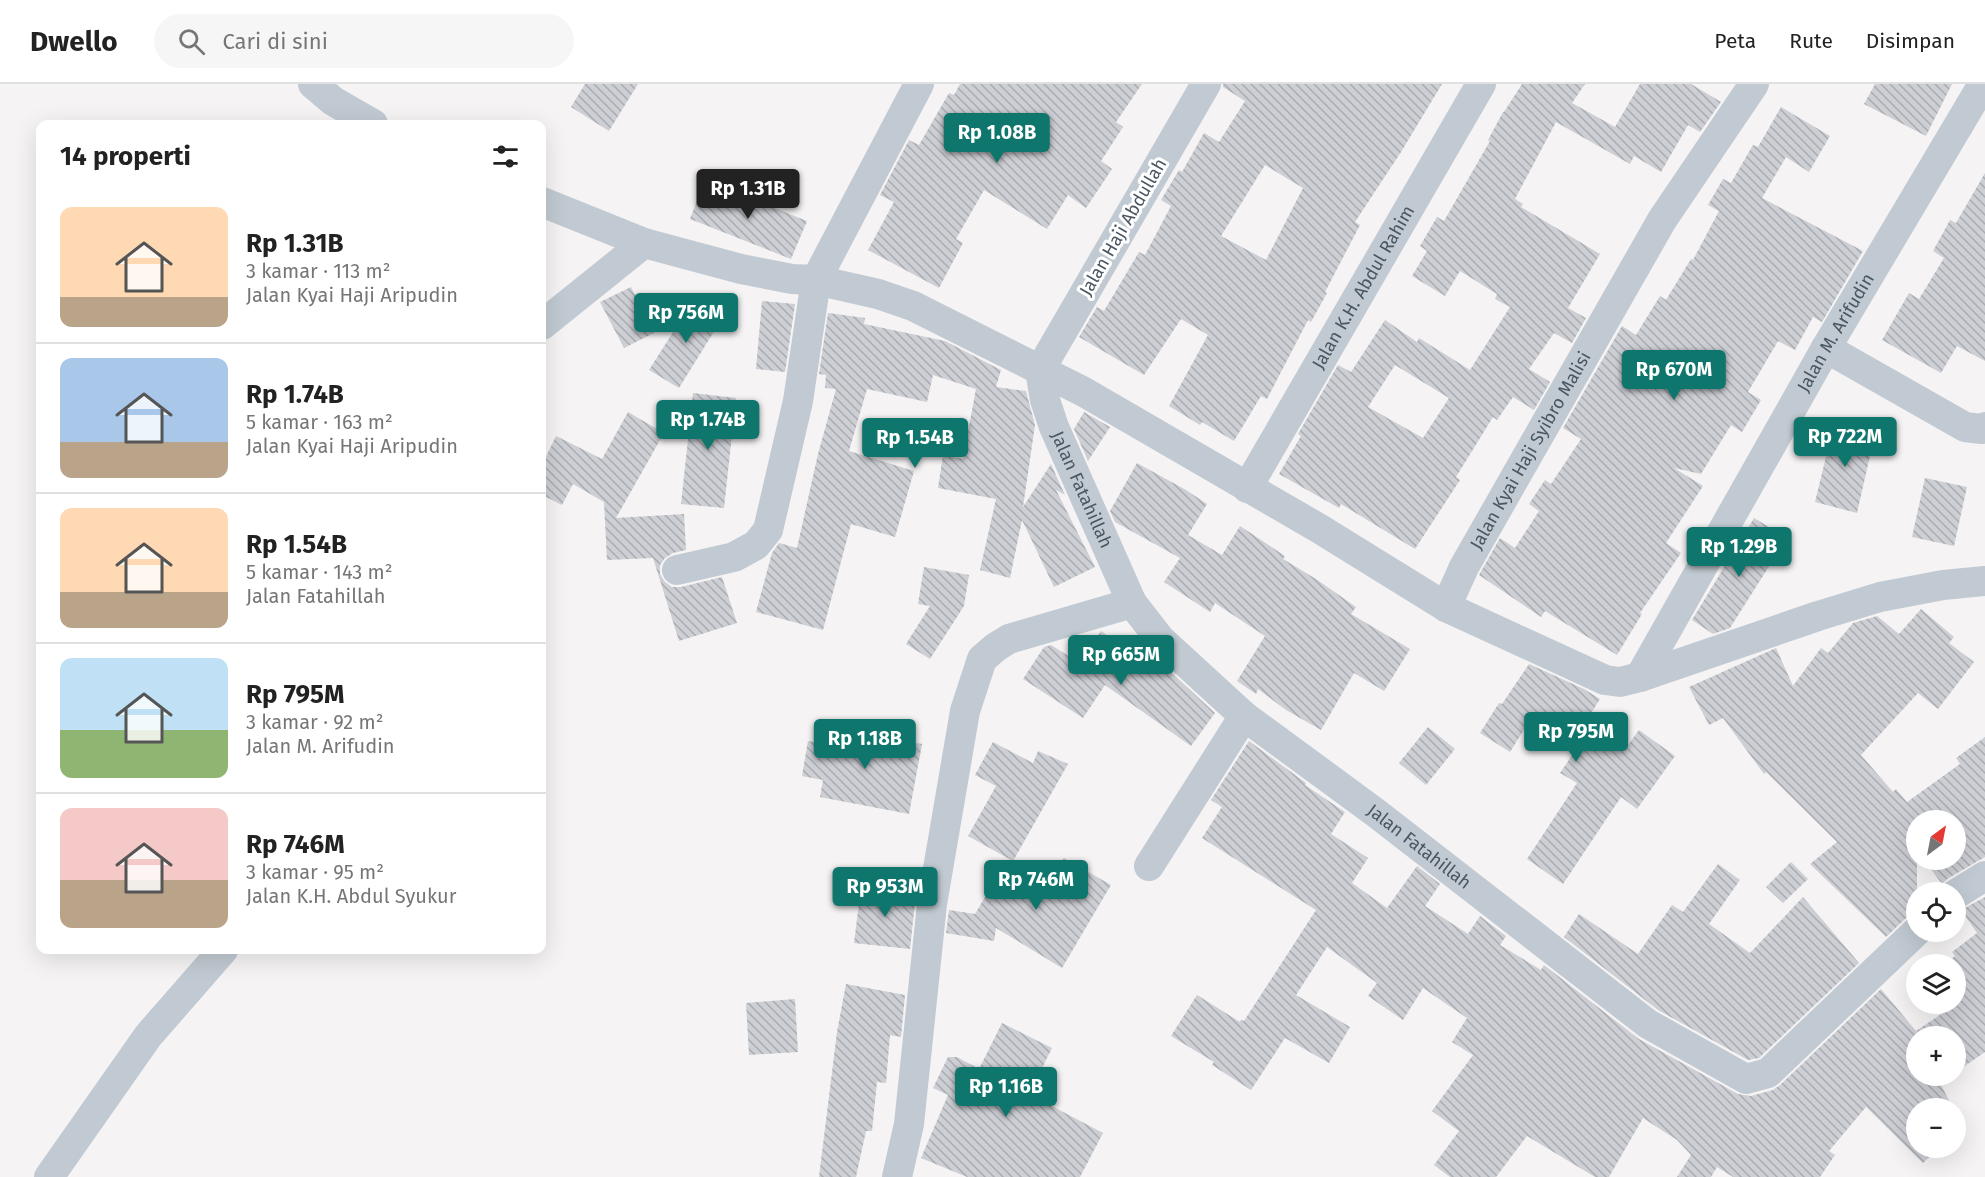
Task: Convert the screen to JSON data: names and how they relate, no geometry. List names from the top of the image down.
{
  "streets": {
    "street": [
      "Jalan Haji Abdullah",
      "Jalan K.H. Abdul Rahim",
      "Jalan M. Arifudin",
      "Jalan Kyai Haji Syibro Malisi",
      "Jalan Fatahillah"
    ]
  },
  "crossings": [
    ["Jalan Haji Abdullah", "Jalan Fatahillah"]
  ],
  "north": "top right",
  "page": {
    "header": "Dwello",
    "search": "Cari di sini",
    "nav": ["Peta", "Rute", "Disimpan"],
    "price": [
      "Rp 1.08B",
      "Rp 1.31B",
      "Rp 756M",
      "Rp 670M",
      "Rp 1.74B",
      "Rp 722M",
      "Rp 1.54B",
      "Rp 1.29B",
      "Rp 665M",
      "Rp 795M",
      "Rp 1.18B",
      "Rp 746M",
      "Rp 953M",
      "Rp 1.16B"
    ],
    "heading": "14 properti",
    "list": [
      {
        "name": "Rp 1.31B",
        "note": "3 kamar · 113 m² · Jalan Kyai Haji Aripudin"
      },
      {
        "name": "Rp 1.74B",
        "note": "5 kamar · 163 m² · Jalan Kyai Haji Aripudin"
      },
      {
        "name": "Rp 1.54B",
        "note": "5 kamar · 143 m² · Jalan Fatahillah"
      },
      {
        "name": "Rp 795M",
        "note": "3 kamar · 92 m² · Jalan M. Arifudin"
      },
      {
        "name": "Rp 746M",
        "note": "3 kamar · 95 m² · Jalan K.H. Abdul Syukur"
      }
    ],
    "map_buttons": ["+", "−"]
  }
}
